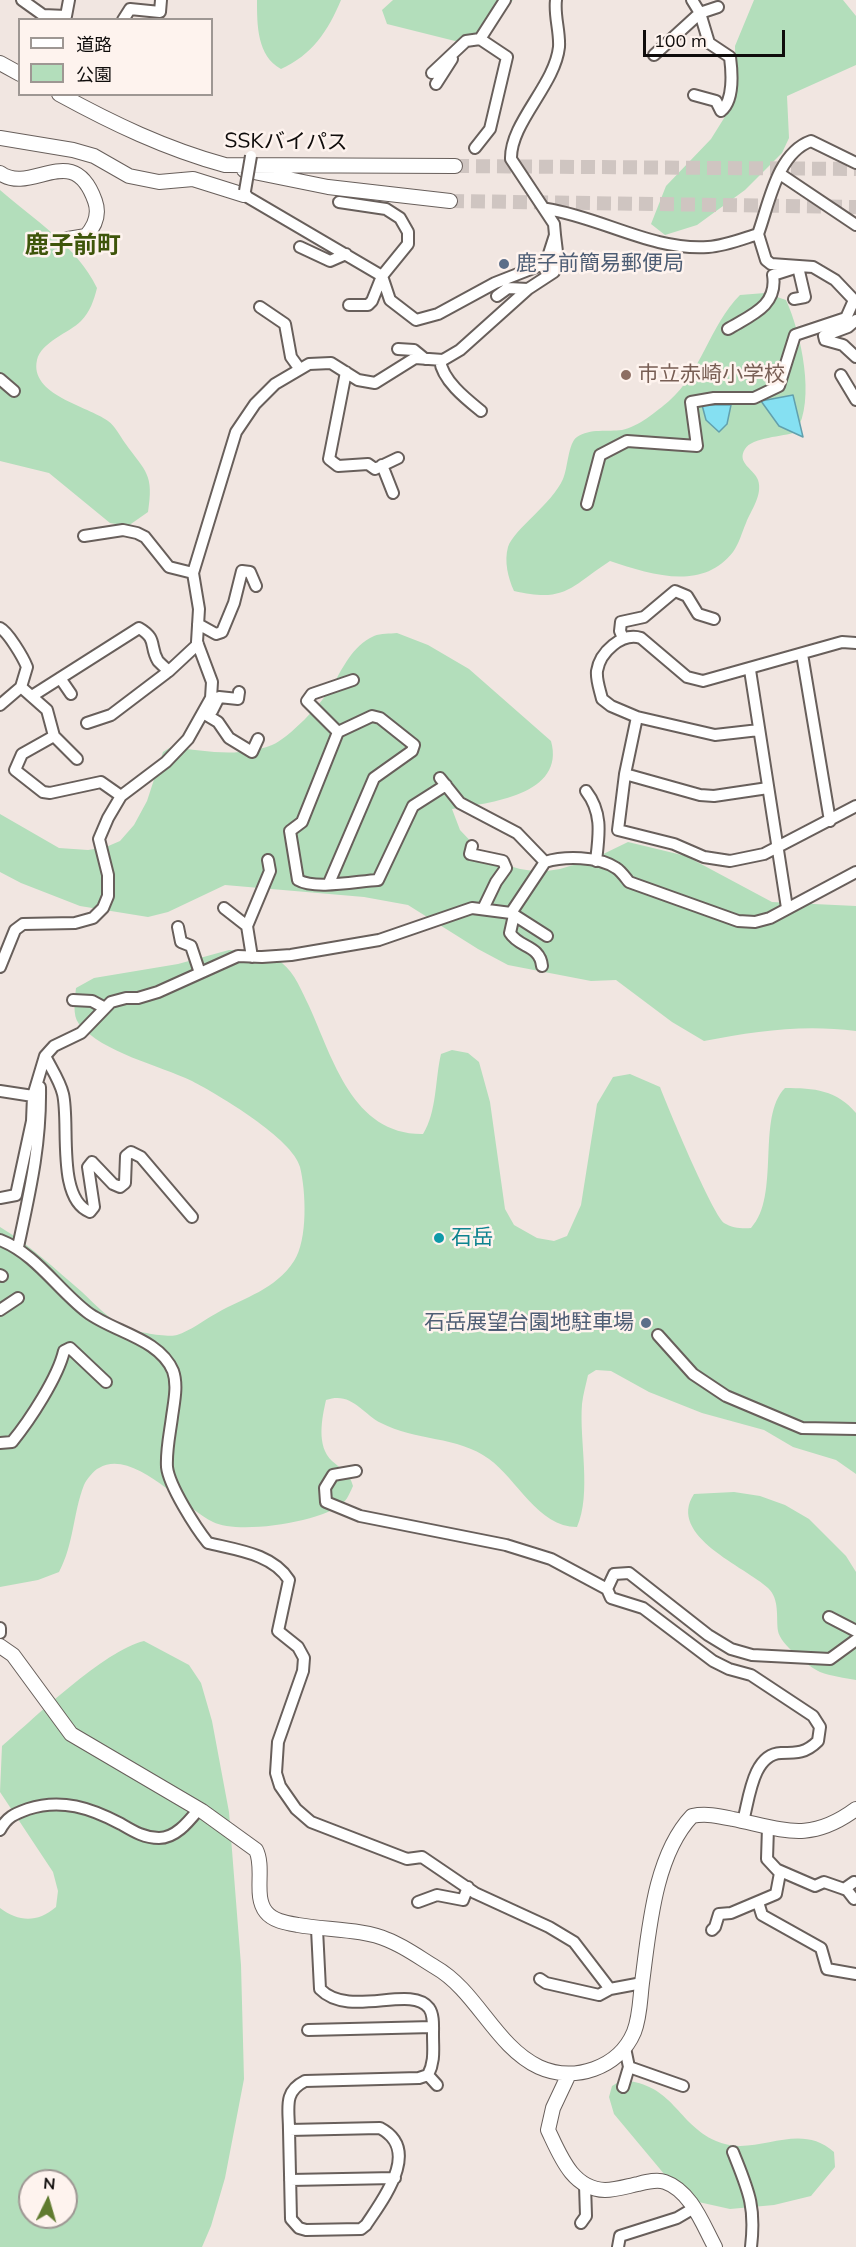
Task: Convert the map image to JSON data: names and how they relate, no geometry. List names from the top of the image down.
{
  "streets": {
    "street": ["SSKバイパス"]
  },
  "districts": ["鹿子前町"],
  "places": [
    "鹿子前簡易郵便局",
    "市立赤崎小学校",
    "石岳",
    "石岳展望台園地駐車場"
  ],
  "legend": ["道路", "公園"],
  "scale_bar": "100 m",
  "north": "top"
}
